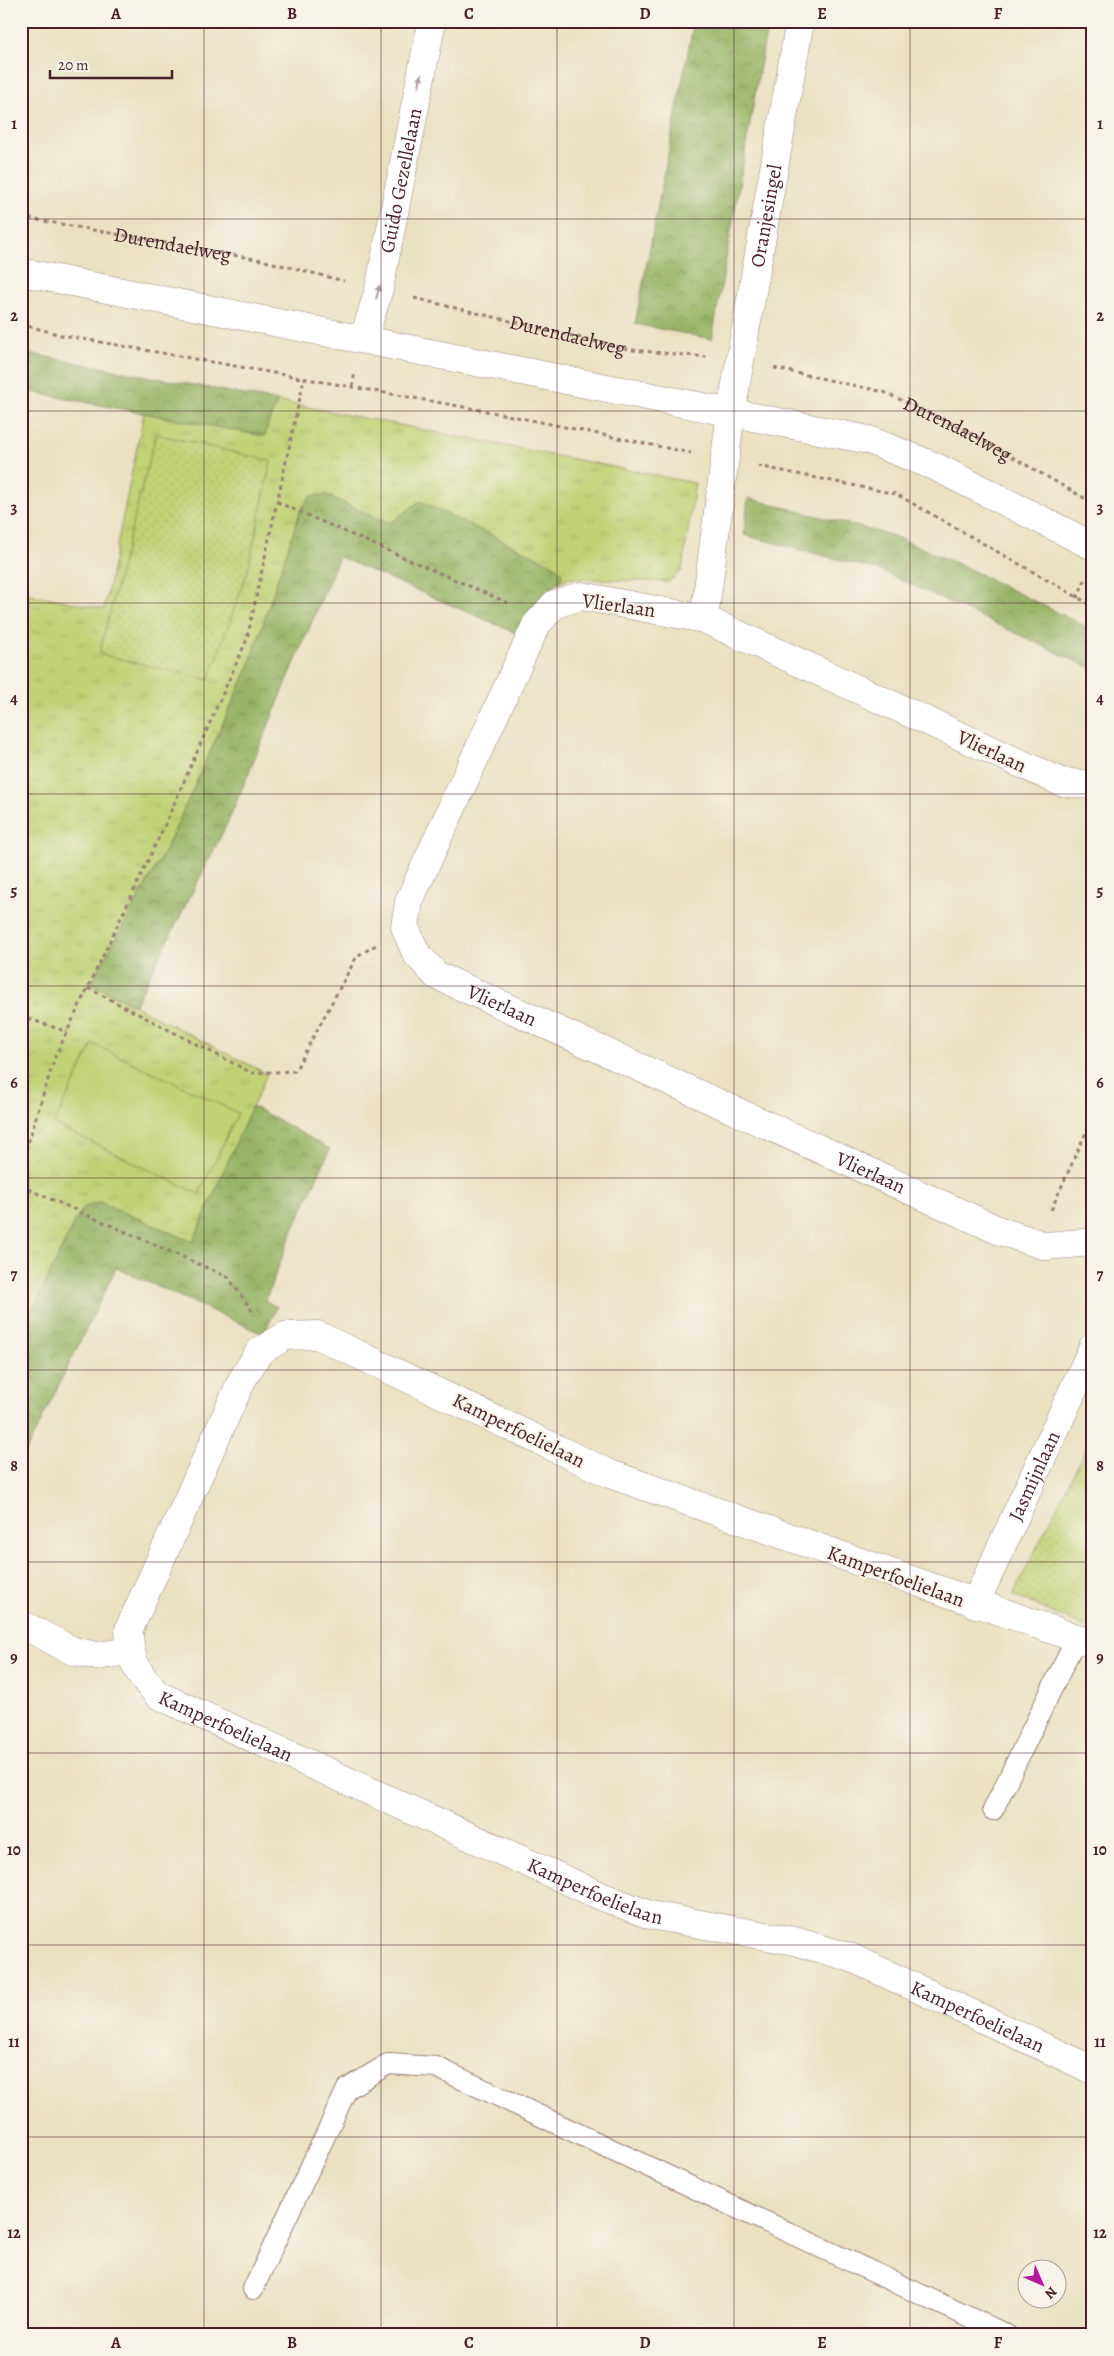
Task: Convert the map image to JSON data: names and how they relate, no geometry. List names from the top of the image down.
{
  "streets": {
    "street": [
      "Guido Gezellelaan",
      "Oranjesingel",
      "Vlierlaan",
      "Kamperfoelielaan",
      "Jasmijnlaan"
    ],
    "path": ["Durendaelweg"]
  },
  "crossings": [
    ["Guido Gezellelaan", "Durendaelweg"],
    ["Oranjesingel", "Durendaelweg"],
    ["Kamperfoelielaan", "Jasmijnlaan"]
  ],
  "one_way": ["Guido Gezellelaan"],
  "scale_bar": "20 m",
  "north": "bottom right",
  "grid": {
    "columns": [
      "A",
      "B",
      "C",
      "D",
      "E",
      "F"
    ],
    "rows": [
      "1",
      "2",
      "3",
      "4",
      "5",
      "6",
      "7",
      "8",
      "9",
      "10",
      "11",
      "12"
    ]
  }
}
